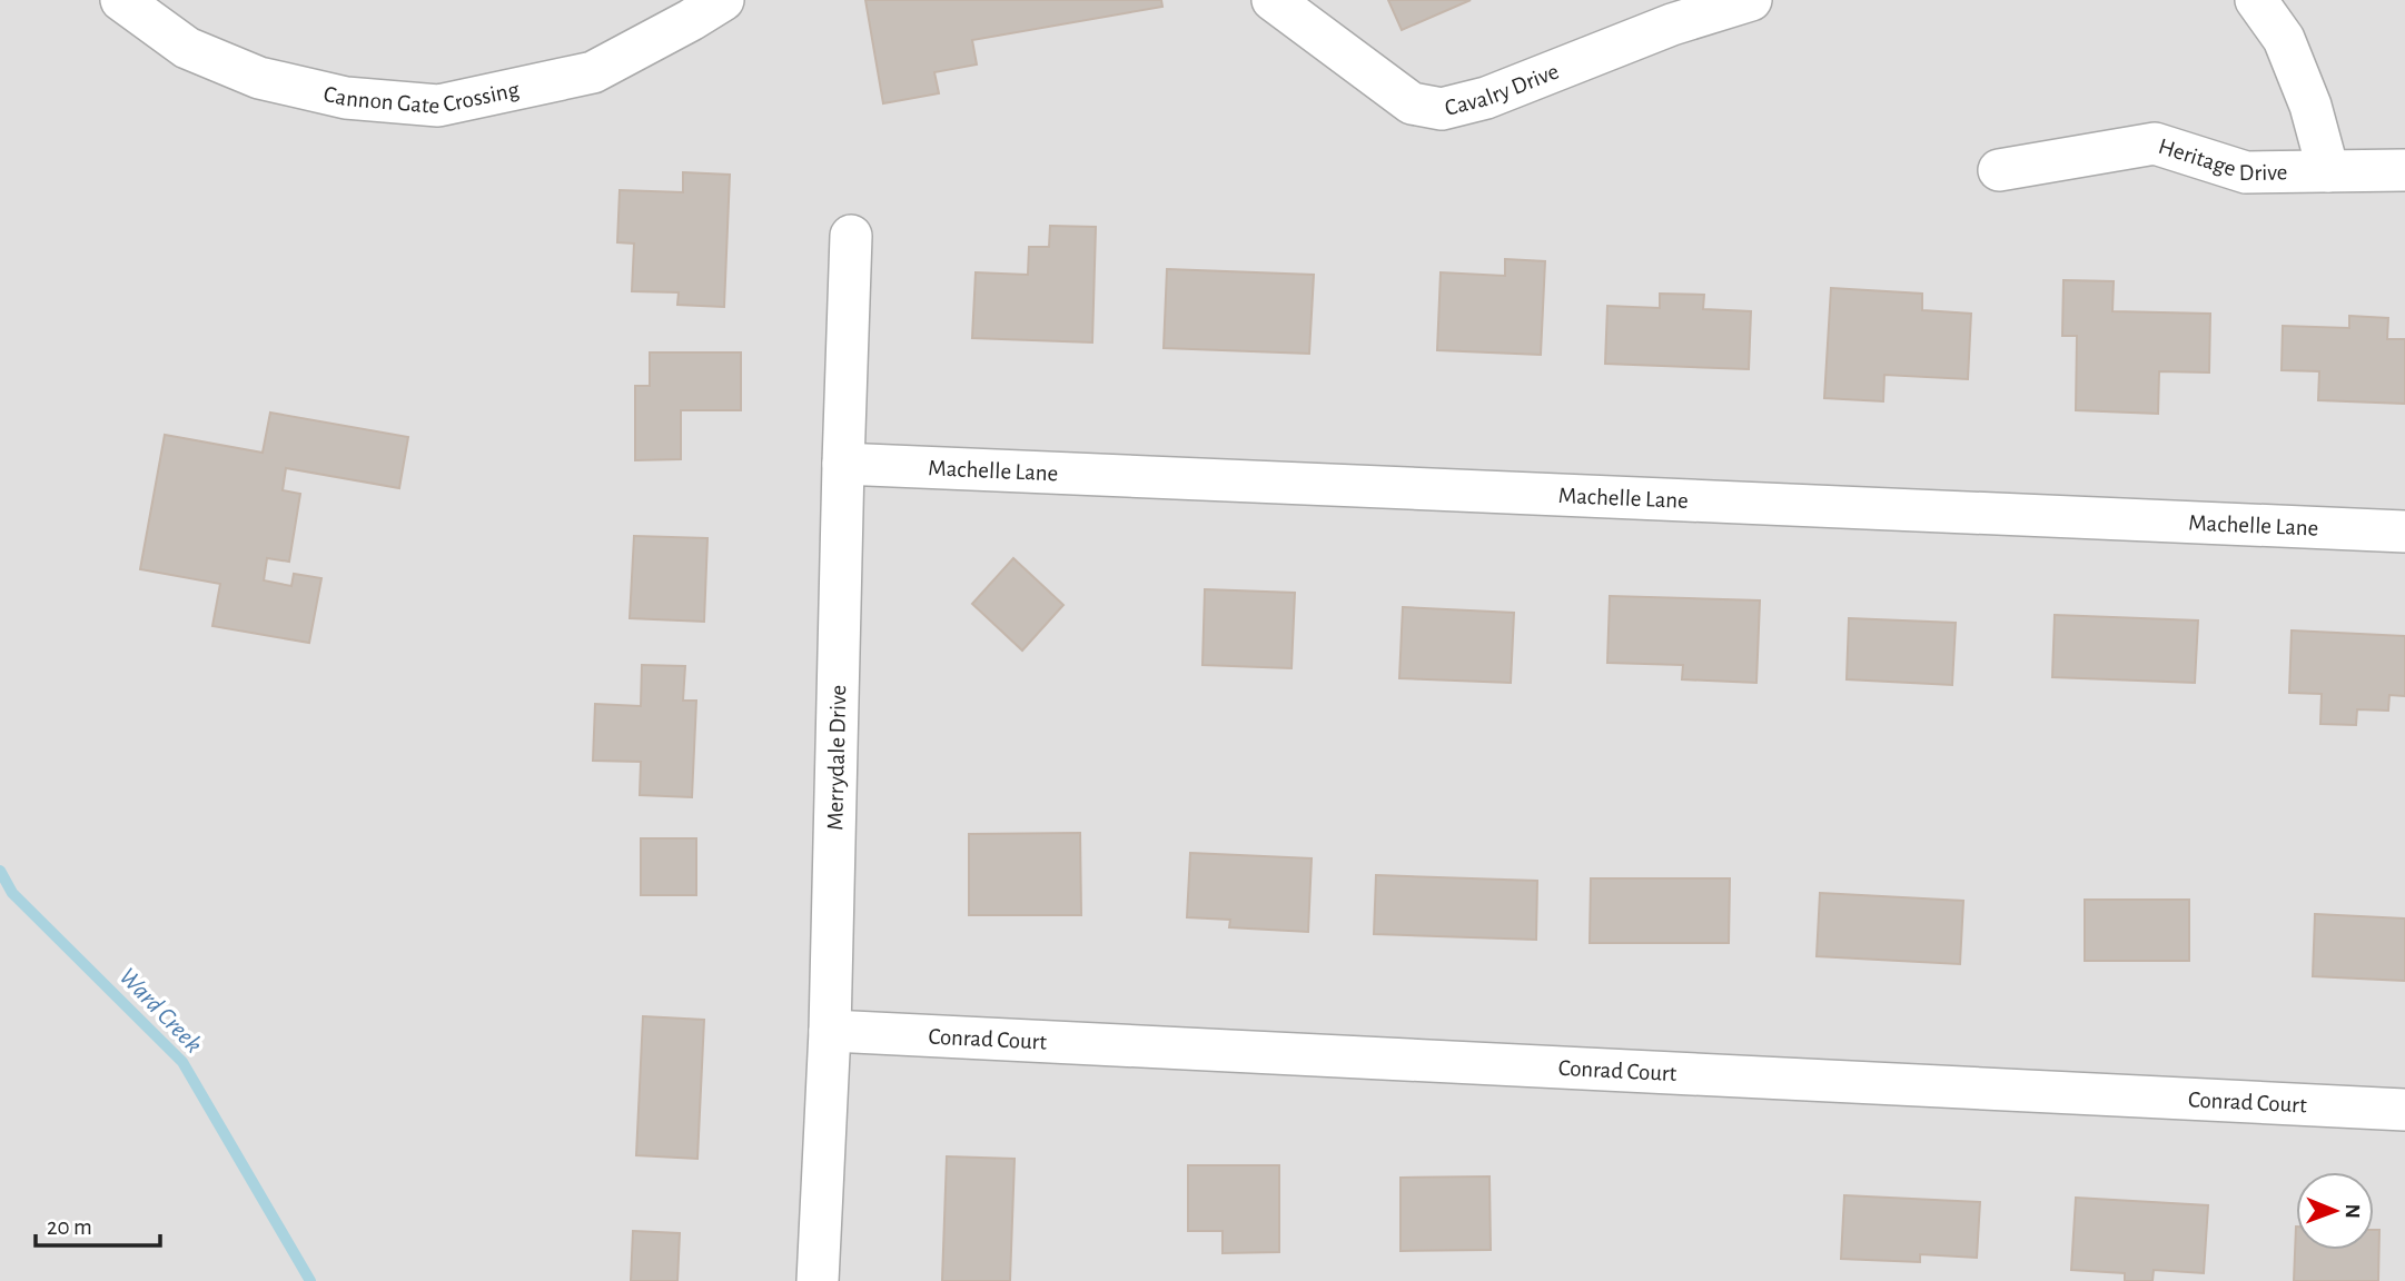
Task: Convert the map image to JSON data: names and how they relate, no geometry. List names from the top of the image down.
{
  "streets": {
    "street": [
      "Cavalry Drive",
      "Cannon Gate Crossing",
      "Heritage Drive",
      "Machelle Lane",
      "Merrydale Drive",
      "Conrad Court"
    ]
  },
  "crossings": [
    ["Machelle Lane", "Merrydale Drive"],
    ["Merrydale Drive", "Conrad Court"]
  ],
  "water": ["Ward Creek"],
  "scale_bar": "20 m",
  "north": "right"
}
